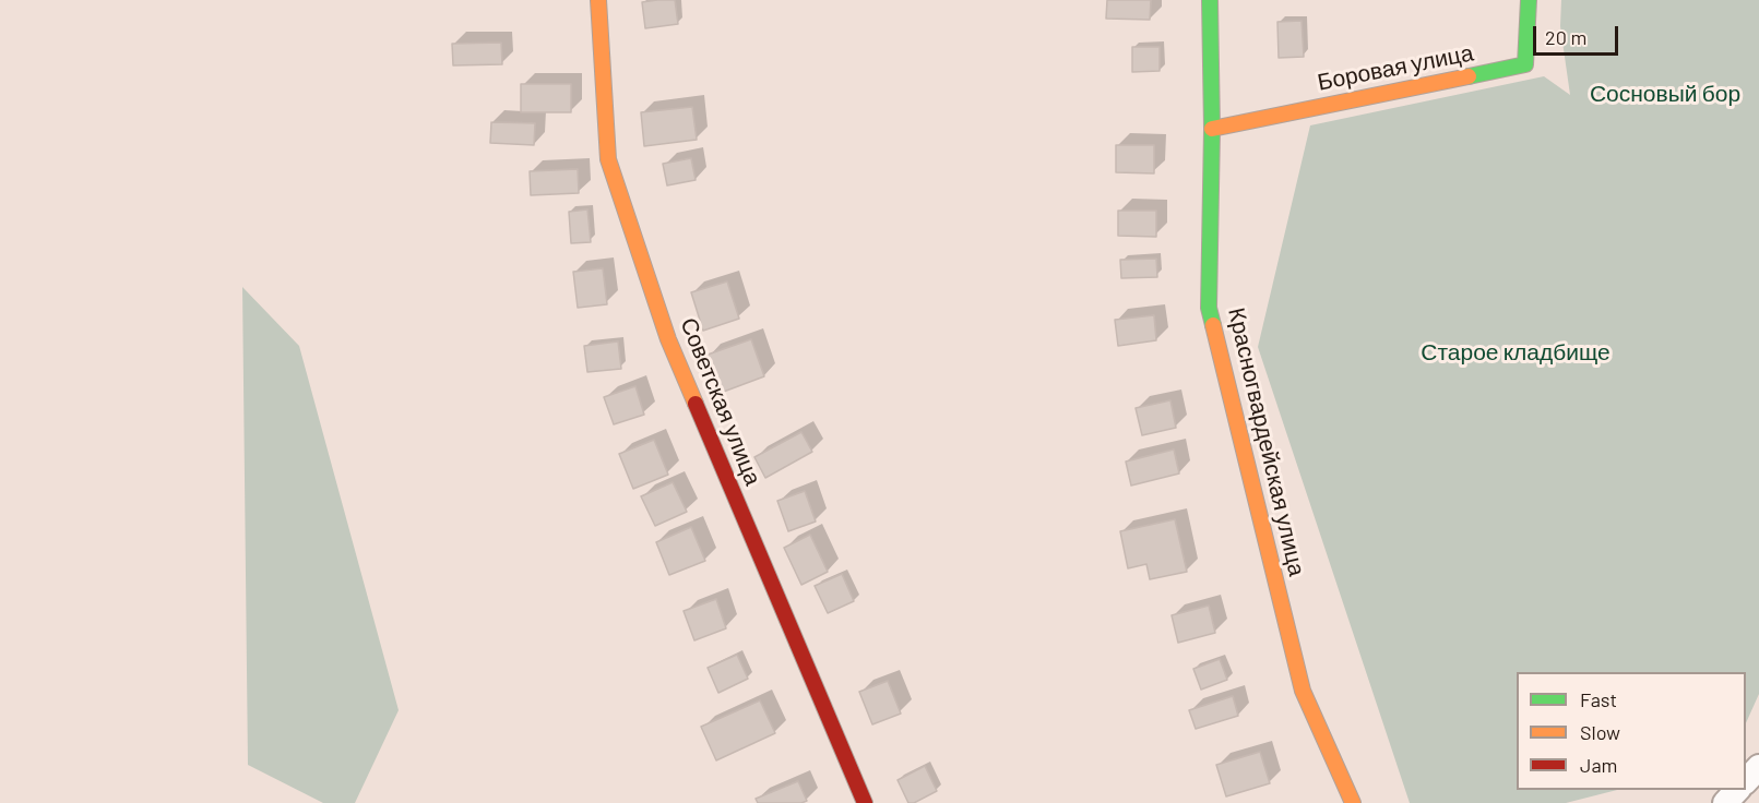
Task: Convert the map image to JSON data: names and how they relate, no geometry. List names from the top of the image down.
{
  "streets": {
    "street": ["Боровая улица", "Советская улица", "Красногвардейская улица"]
  },
  "crossings": [
    ["Боровая улица", "Красногвардейская улица"]
  ],
  "parks": ["Сосновый бор", "Старое кладбище"],
  "legend": ["Fast", "Slow", "Jam"],
  "scale_bar": "20 m"
}
